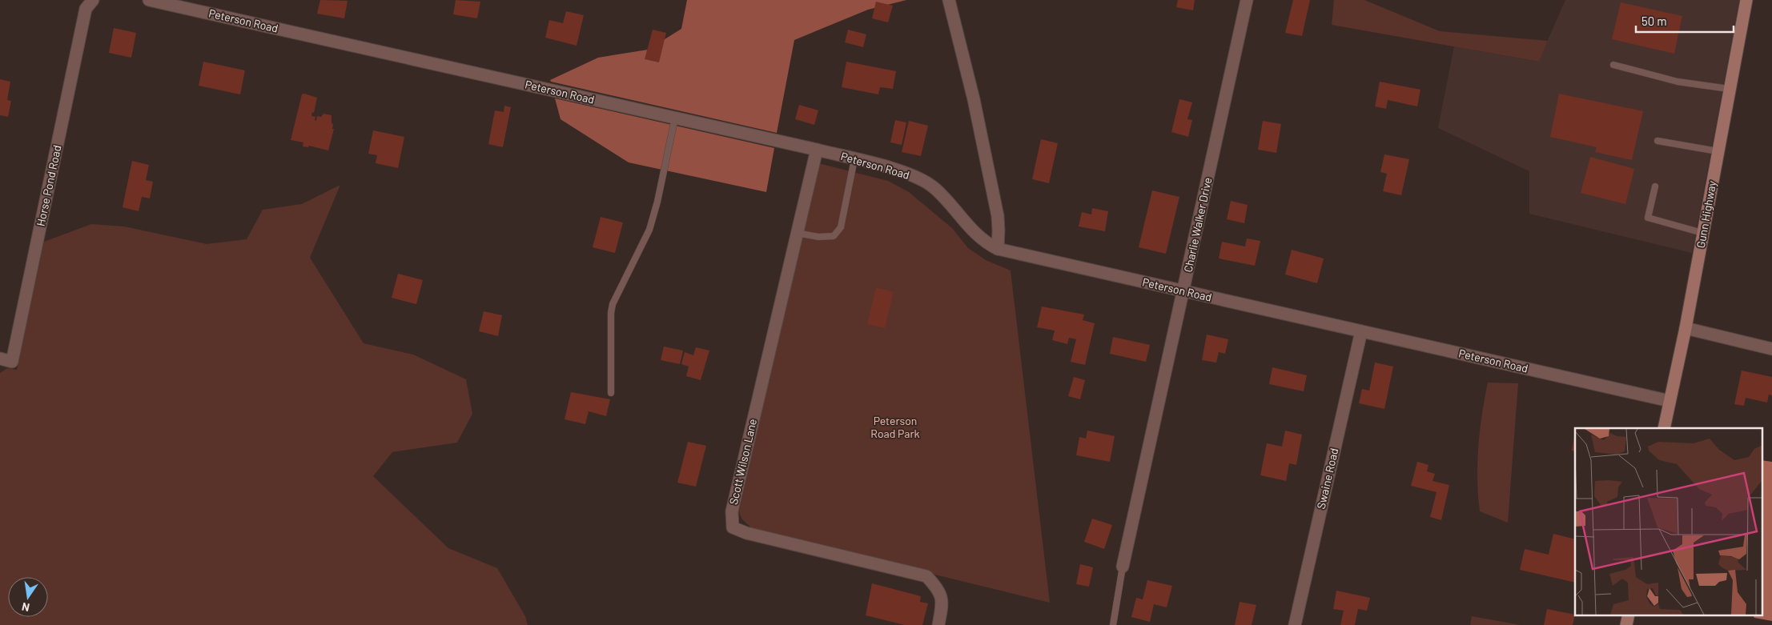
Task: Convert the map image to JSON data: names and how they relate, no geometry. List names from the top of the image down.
{
  "streets": {
    "main road": ["Gunn Highway"],
    "street": [
      "Peterson Road",
      "Horse Pond Road",
      "Charlie Walker Drive",
      "Scott Wilson Lane",
      "Swaine Road"
    ]
  },
  "crossings": [
    ["Peterson Road", "Gunn Highway"],
    ["Peterson Road", "Charlie Walker Drive"],
    ["Peterson Road", "Scott Wilson Lane"],
    ["Peterson Road", "Swaine Road"]
  ],
  "parks": ["Peterson Road Park"],
  "scale_bar": "50 m",
  "north": "bottom"
}
